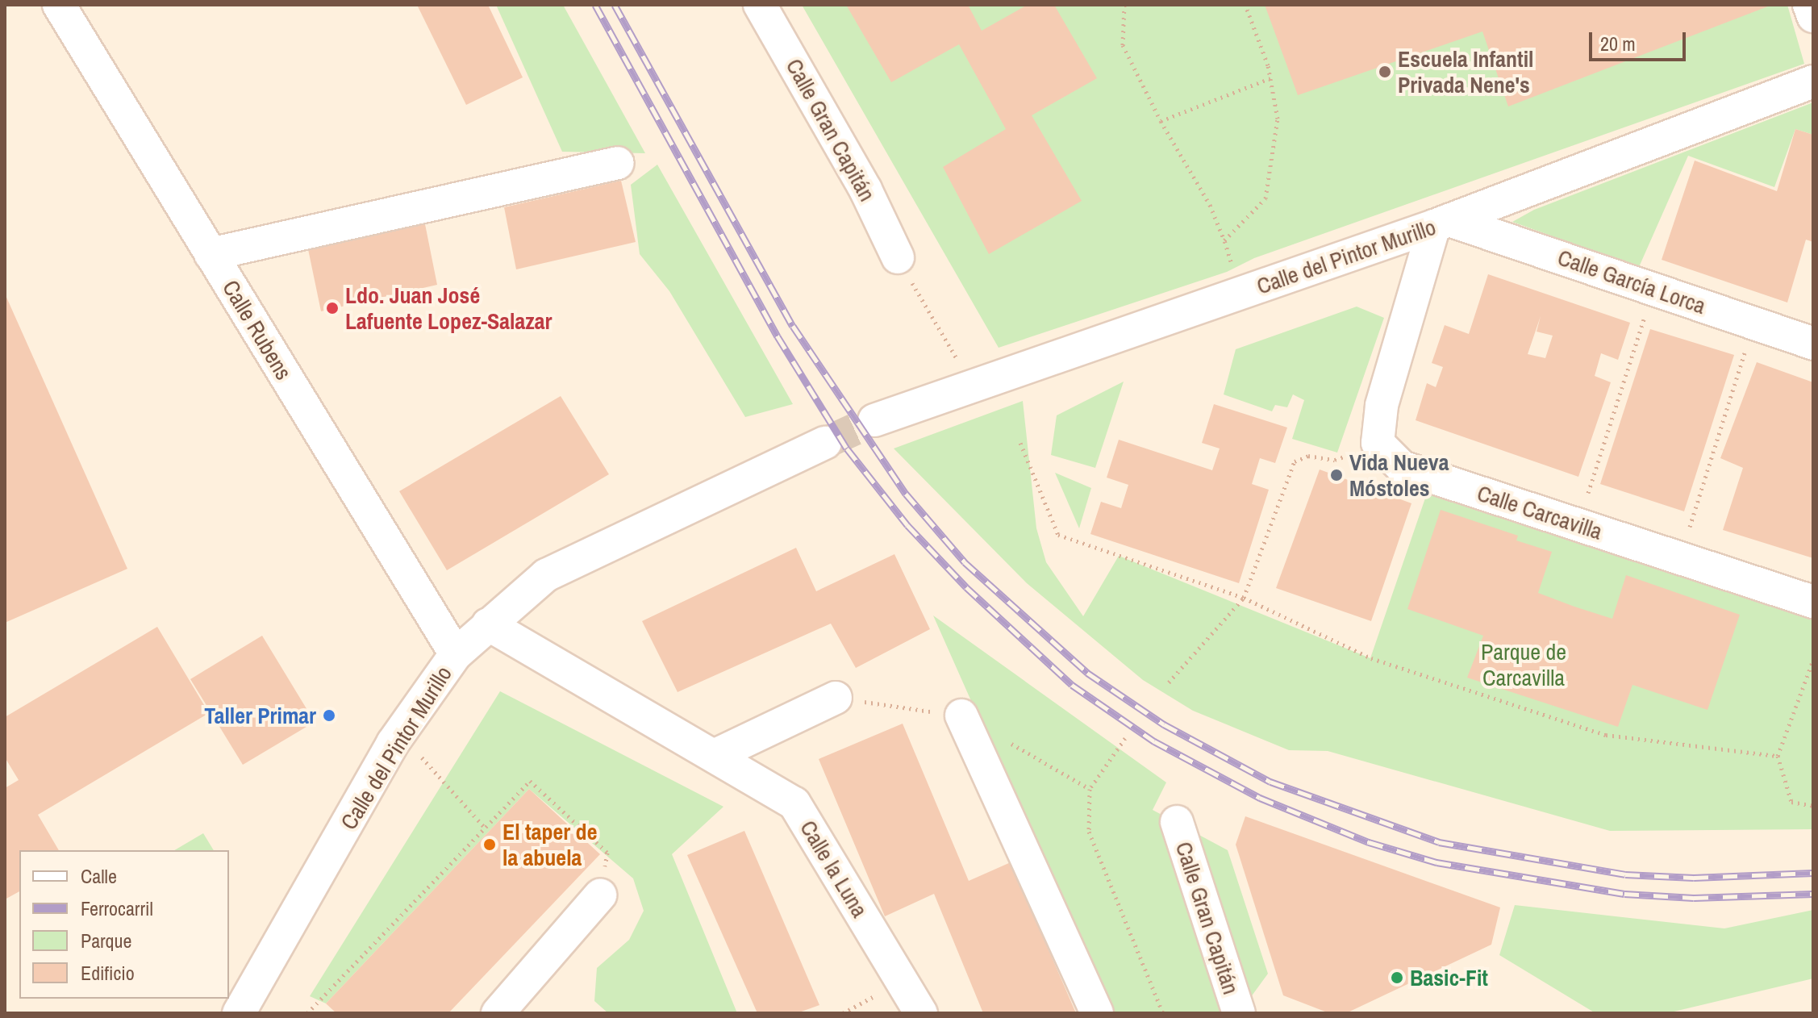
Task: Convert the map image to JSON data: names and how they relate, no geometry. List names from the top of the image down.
{
  "streets": {
    "street": [
      "Calle Gran Capitán",
      "Calle del Pintor Murillo",
      "Calle García Lorca",
      "Calle Rubens",
      "Calle Carcavilla",
      "Calle la Luna"
    ]
  },
  "crossings": [
    ["Calle del Pintor Murillo", "Calle García Lorca"],
    ["Calle del Pintor Murillo", "Calle Rubens"],
    ["Calle del Pintor Murillo", "Calle la Luna"]
  ],
  "parks": ["Parque de Carcavilla"],
  "places": [
    "Escuela Infantil Privada Nene's",
    "Ldo. Juan José Lafuente Lopez-Salazar",
    "Vida Nueva Móstoles",
    "Taller Primar",
    "El taper de la abuela",
    "Basic-Fit"
  ],
  "legend": [
    "Calle",
    "Ferrocarril",
    "Parque",
    "Edificio"
  ],
  "scale_bar": "20 m"
}
